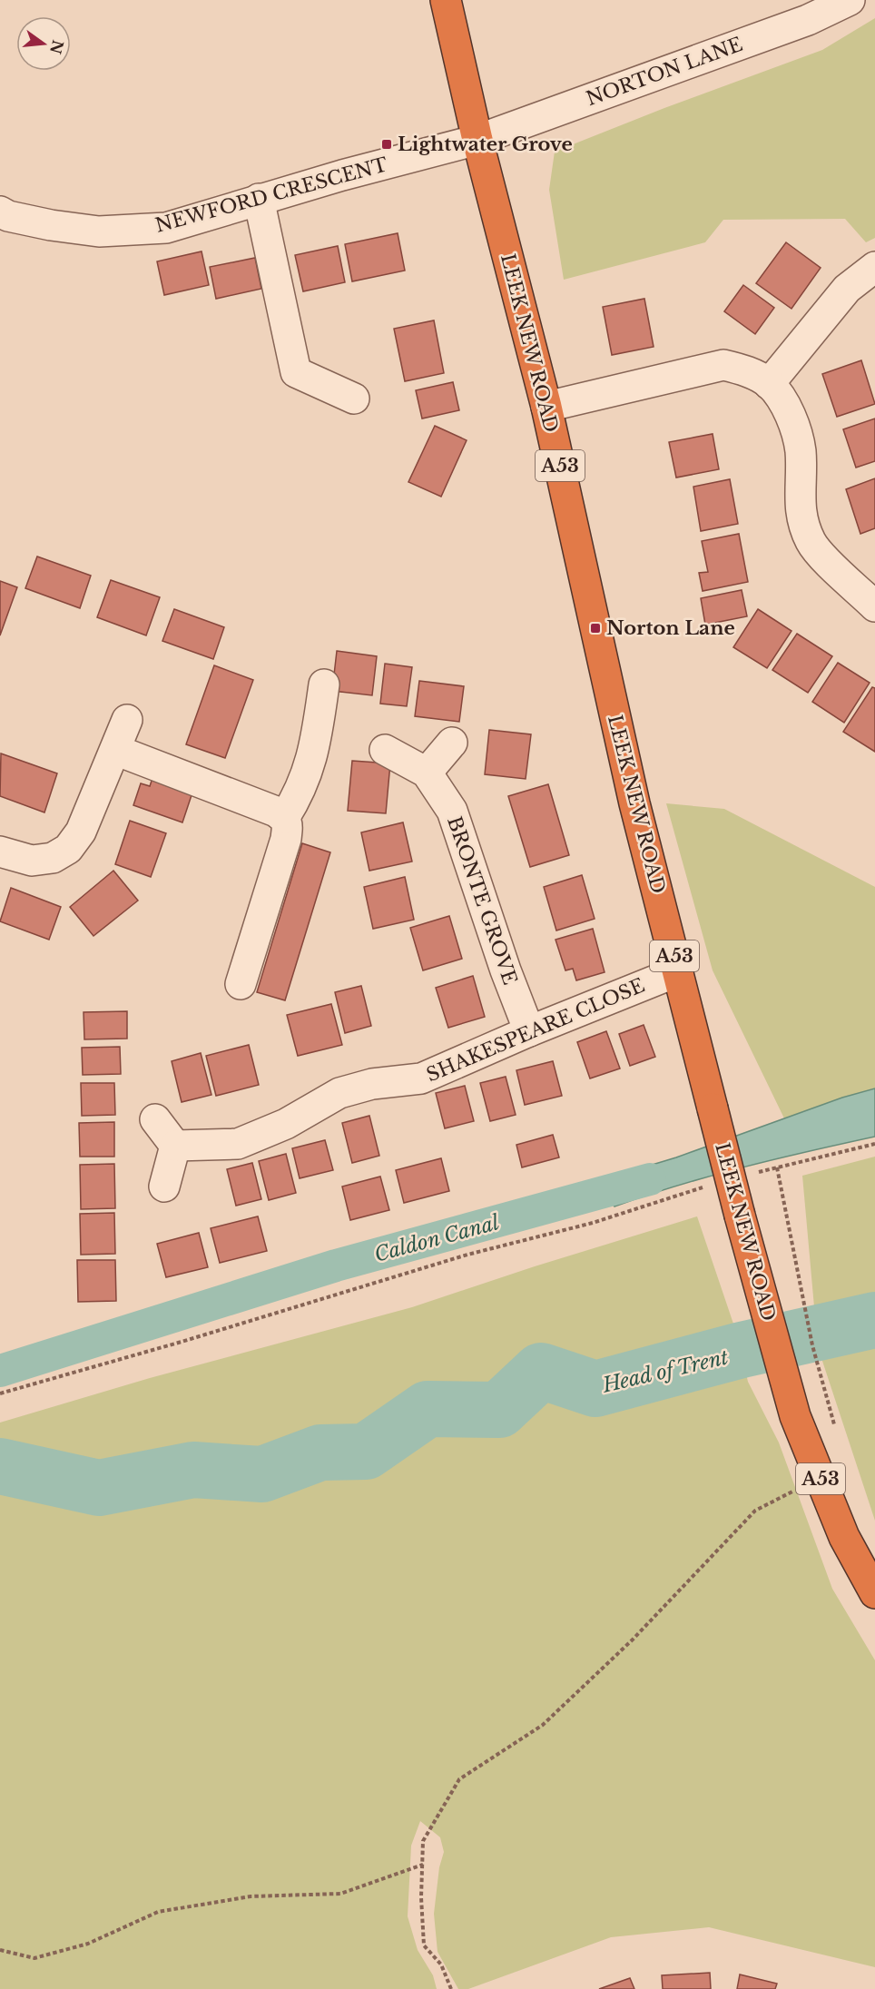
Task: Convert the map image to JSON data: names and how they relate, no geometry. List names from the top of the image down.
{
  "streets": {
    "highway": ["LEEK NEW ROAD", "A53"],
    "street": [
      "NORTON LANE",
      "NEWFORD CRESCENT",
      "BRONTE GROVE",
      "SHAKESPEARE CLOSE"
    ]
  },
  "crossings": [
    ["NORTON LANE", "NEWFORD CRESCENT"],
    ["NORTON LANE", "LEEK NEW ROAD"],
    ["NEWFORD CRESCENT", "LEEK NEW ROAD"],
    ["LEEK NEW ROAD", "SHAKESPEARE CLOSE"],
    ["BRONTE GROVE", "SHAKESPEARE CLOSE"]
  ],
  "water": ["Caldon Canal", "Head of Trent"],
  "places": {
    "transit": ["Lightwater Grove", "Norton Lane"]
  },
  "north": "right"
}
